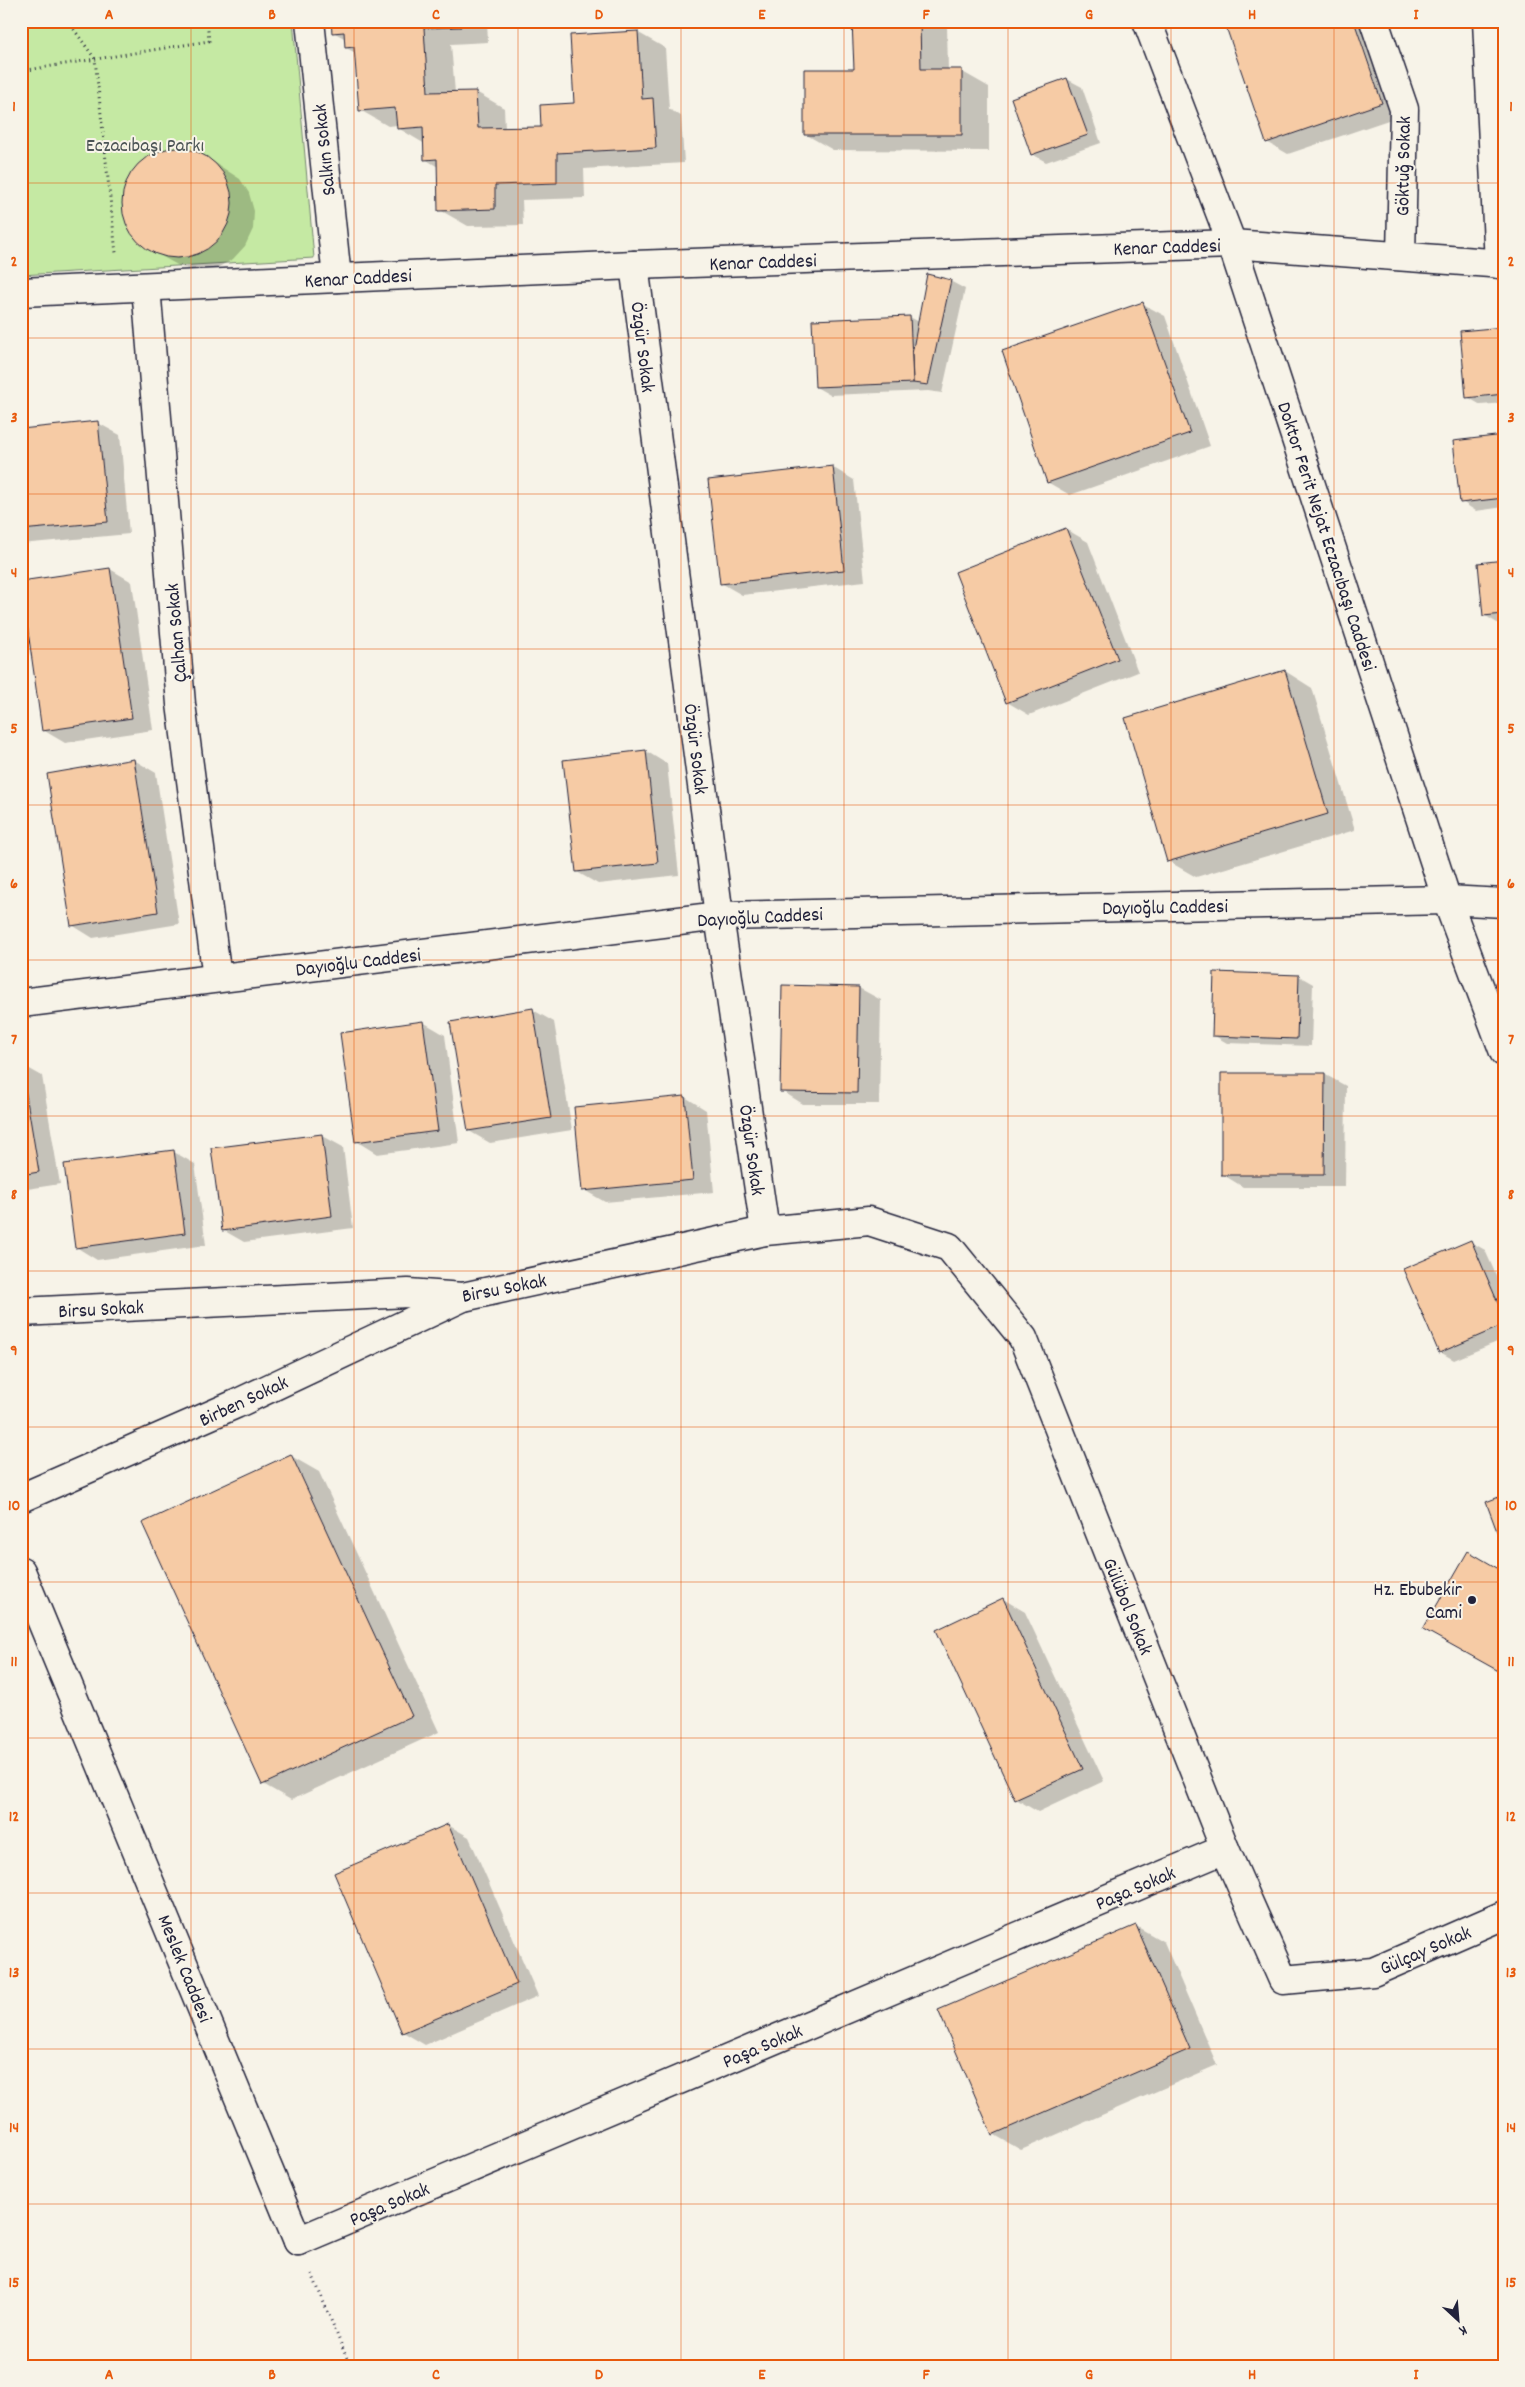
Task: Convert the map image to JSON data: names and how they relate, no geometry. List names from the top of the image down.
{
  "streets": {
    "street": [
      "Salkın Sokak",
      "Göktuğ Sokak",
      "Kenar Caddesi",
      "Özgür Sokak",
      "Doktor Ferit Nejat Eczacıbaşı Caddesi",
      "Çalhan Sokak",
      "Dayıoğlu Caddesi",
      "Birsu Sokak",
      "Birben Sokak",
      "Gülübol Sokak",
      "Paşa Sokak",
      "Gülçay Sokak",
      "Meslek Caddesi"
    ]
  },
  "crossings": [
    ["Salkın Sokak", "Kenar Caddesi"],
    ["Göktuğ Sokak", "Kenar Caddesi"],
    ["Kenar Caddesi", "Özgür Sokak"],
    ["Kenar Caddesi", "Doktor Ferit Nejat Eczacıbaşı Caddesi"],
    ["Kenar Caddesi", "Çalhan Sokak"],
    ["Özgür Sokak", "Dayıoğlu Caddesi"],
    ["Özgür Sokak", "Birsu Sokak"],
    ["Doktor Ferit Nejat Eczacıbaşı Caddesi", "Dayıoğlu Caddesi"],
    ["Çalhan Sokak", "Dayıoğlu Caddesi"],
    ["Birsu Sokak", "Birben Sokak"],
    ["Birsu Sokak", "Gülübol Sokak"],
    ["Gülübol Sokak", "Paşa Sokak"],
    ["Gülübol Sokak", "Gülçay Sokak"],
    ["Paşa Sokak", "Meslek Caddesi"]
  ],
  "parks": ["Eczacıbaşı Parkı"],
  "places": ["Hz. Ebubekir Cami"],
  "north": "bottom right",
  "grid": {
    "columns": [
      "A",
      "B",
      "C",
      "D",
      "E",
      "F",
      "G",
      "H",
      "I"
    ],
    "rows": [
      "1",
      "2",
      "3",
      "4",
      "5",
      "6",
      "7",
      "8",
      "9",
      "10",
      "11",
      "12",
      "13",
      "14",
      "15"
    ]
  }
}
